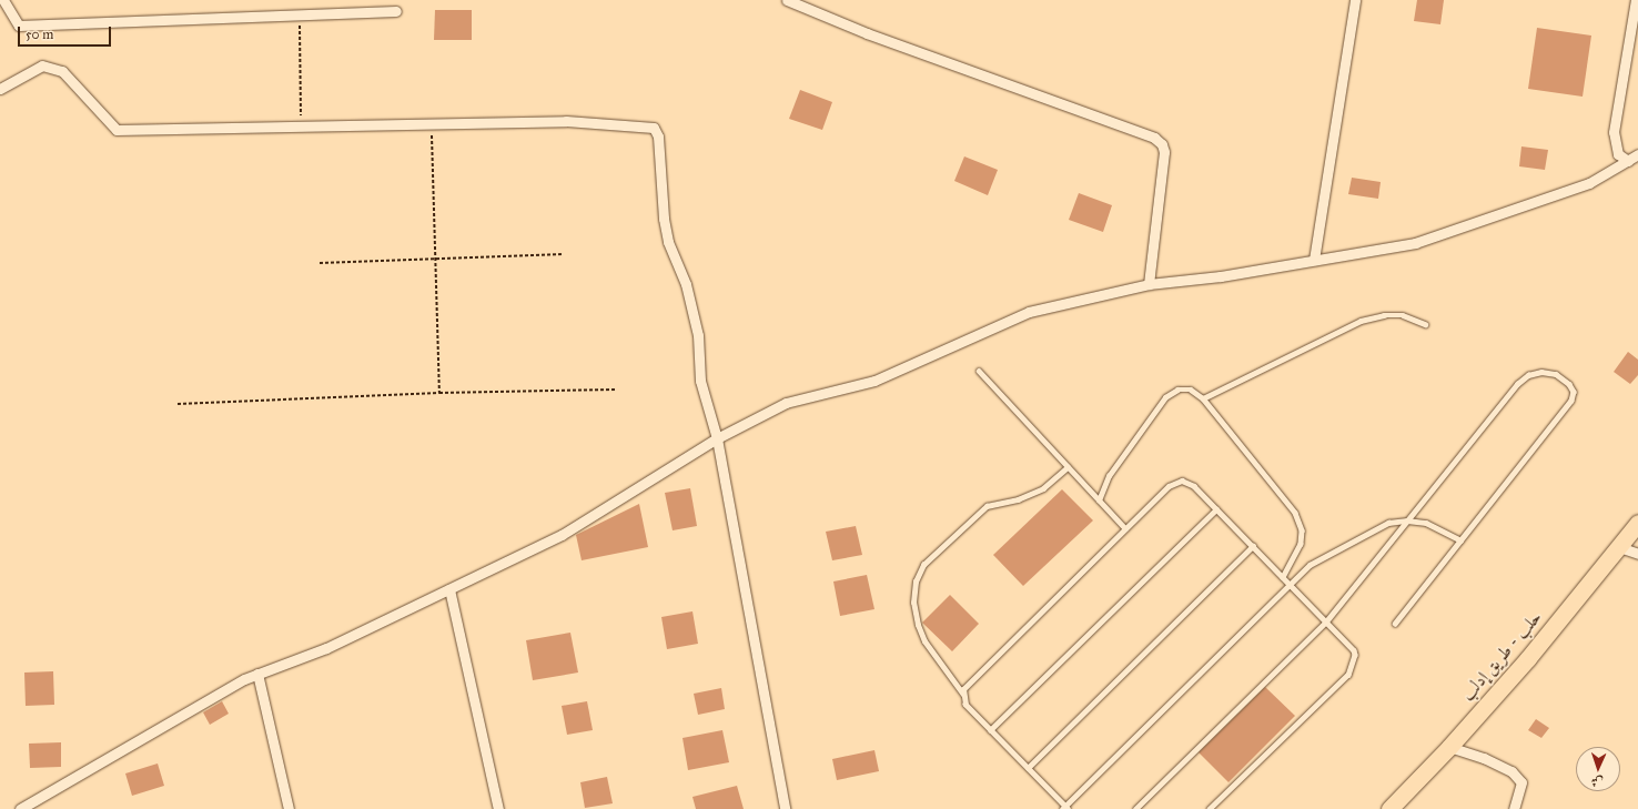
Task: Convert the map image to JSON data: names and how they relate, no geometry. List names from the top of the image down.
{
  "streets": {
    "highway": ["حلب - طريق إدلب"]
  },
  "scale_bar": "50 m",
  "north": "bottom"
}
